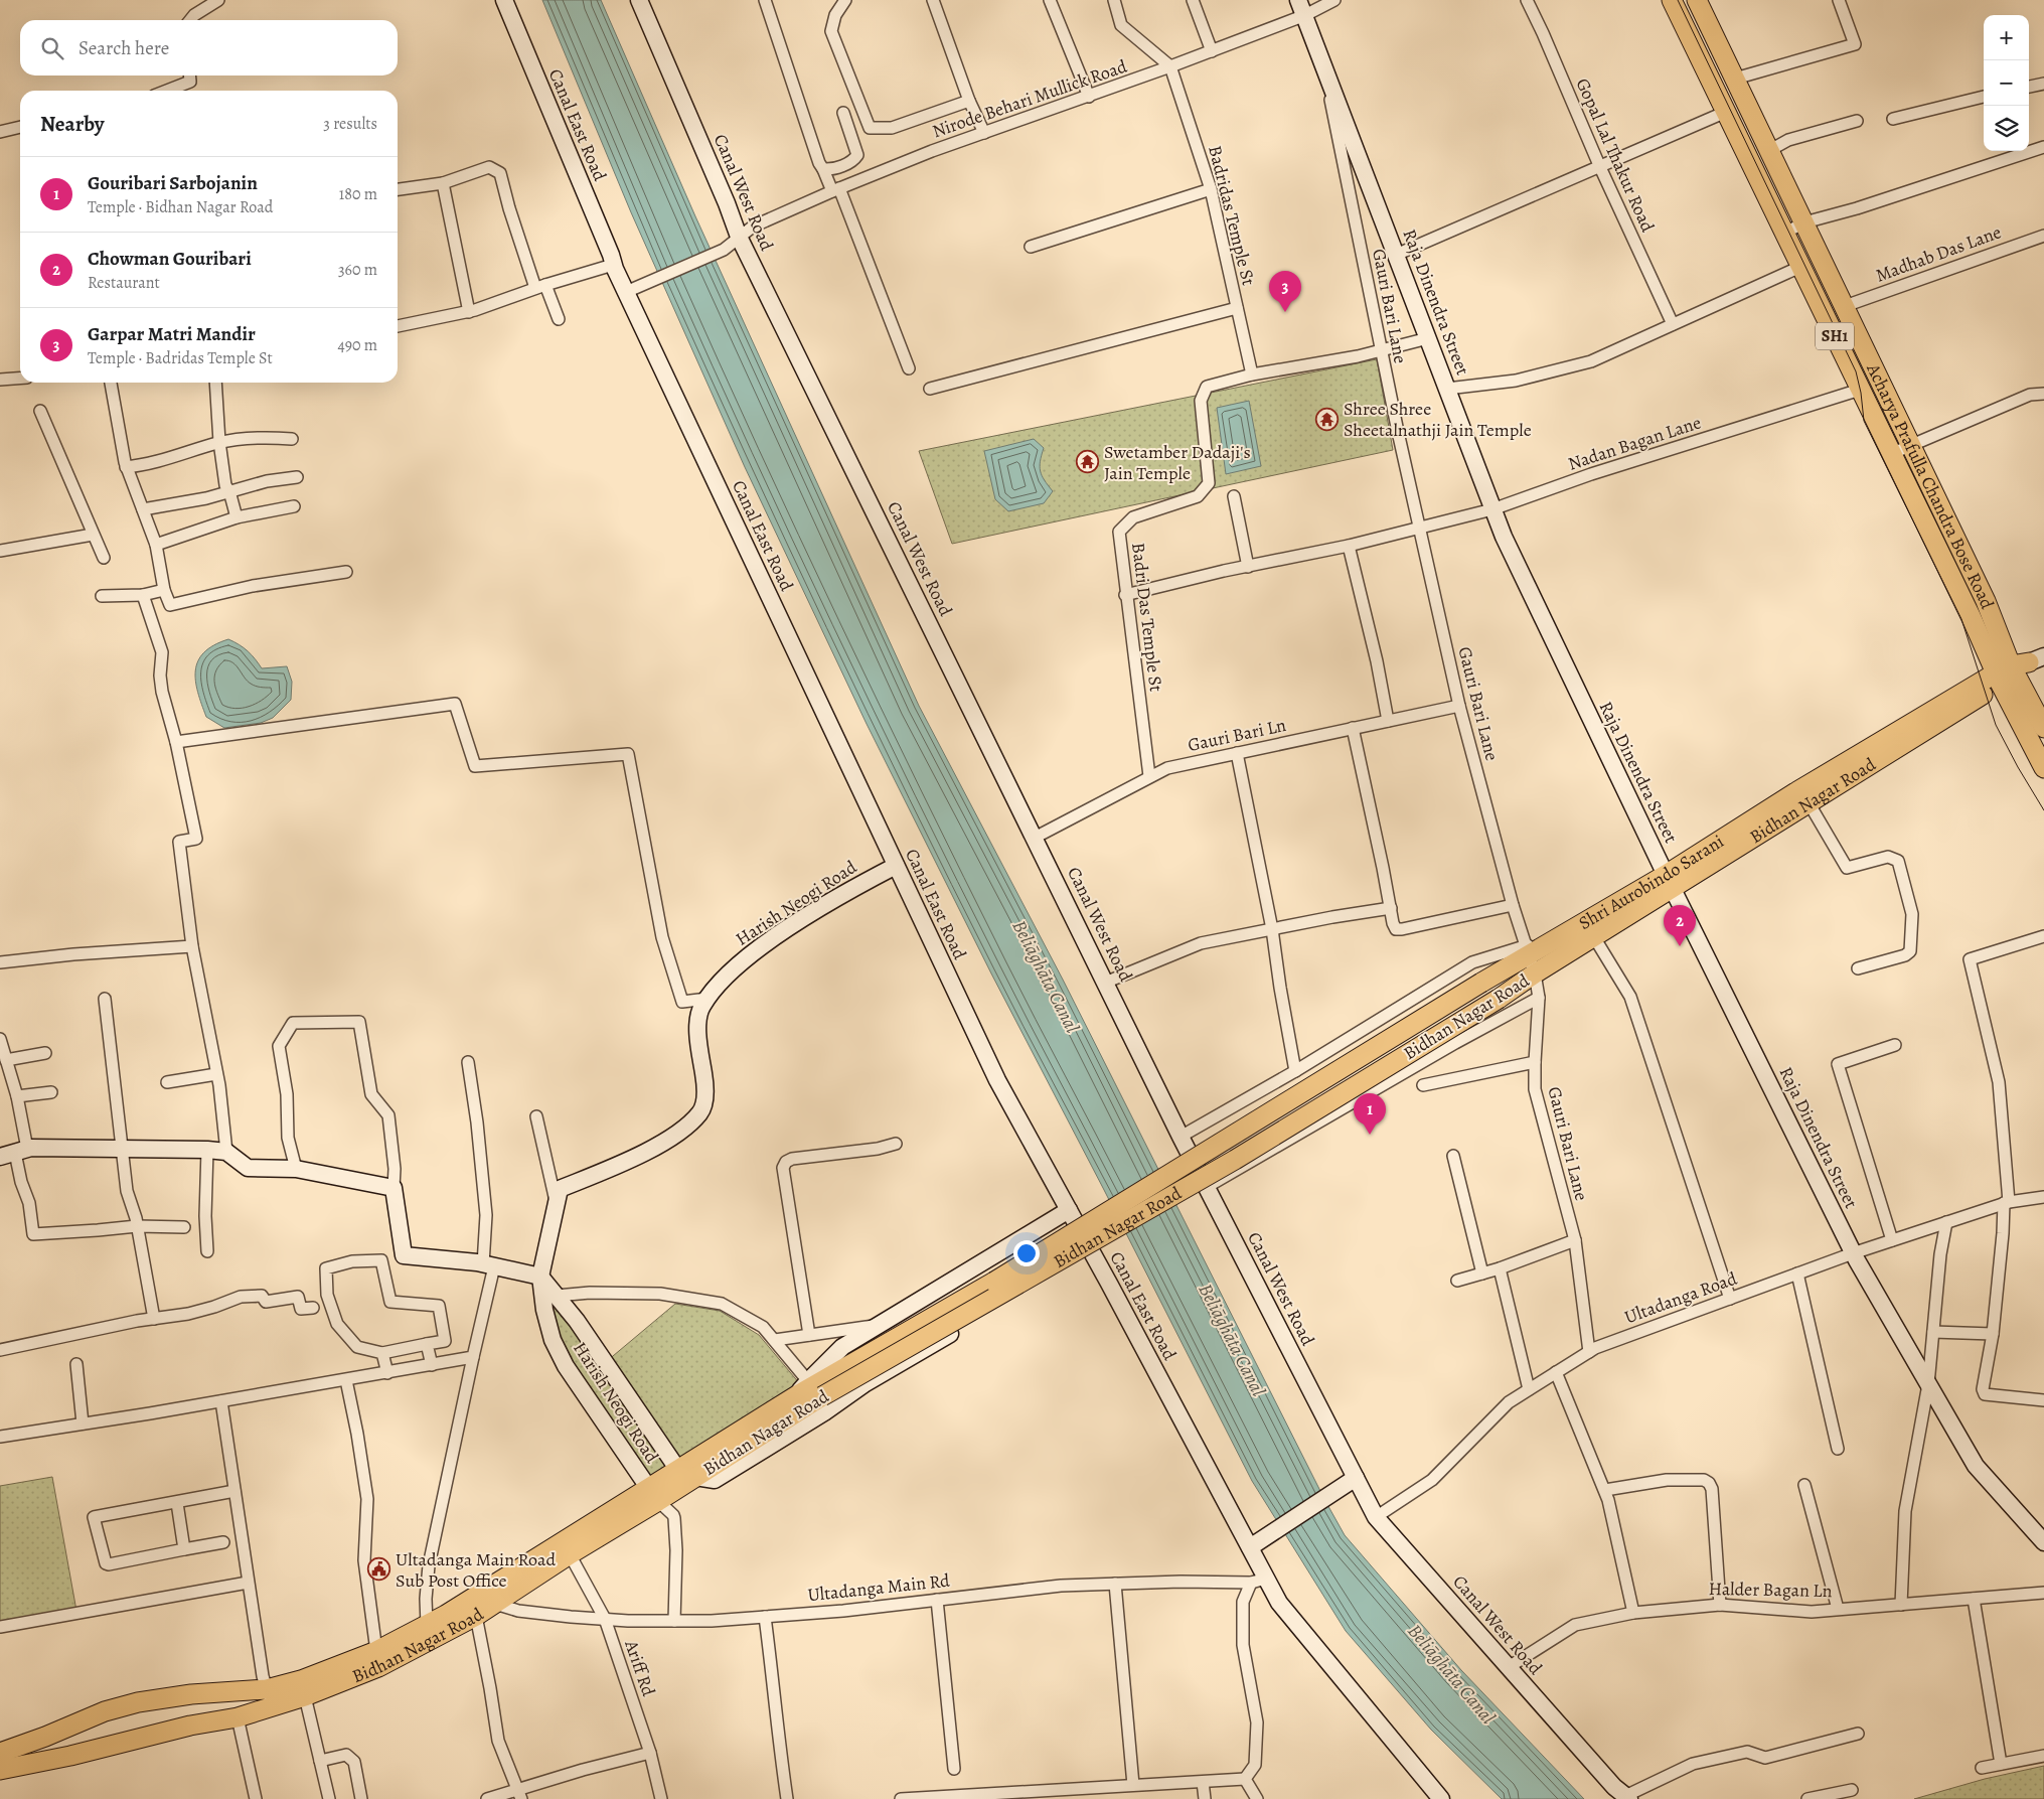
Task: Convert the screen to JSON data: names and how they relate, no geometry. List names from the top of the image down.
{
  "streets": {
    "main road": [
      "Canal East Road",
      "Canal West Road",
      "Raja Dinendra Street",
      "SH1",
      "Acharya Prafulla Chandra Bose Road",
      "Bidhan Nagar Road",
      "Shri Aurobindo Sarani",
      "Harish Neogi Road"
    ],
    "street": [
      "Nirode Behari Mullick Road",
      "Gopal Lal Thakur Road",
      "Badridas Temple St",
      "Madhab Das Lane",
      "Gauri Bari Lane",
      "Nadan Bagan Lane",
      "Badri Das Temple St",
      "Gauri Bari Ln",
      "Ultadanga Road",
      "Ultadanga Main Rd",
      "Halder Bagan Ln",
      "Ariff Rd"
    ]
  },
  "crossings": [
    ["Nirode Behari Mullick Road", "Canal East Road"],
    ["Nirode Behari Mullick Road", "Canal West Road"],
    ["Nirode Behari Mullick Road", "Badridas Temple St"],
    ["Nirode Behari Mullick Road", "Raja Dinendra Street"],
    ["Canal East Road", "Harish Neogi Road"],
    ["Canal East Road", "Ultadanga Main Rd"],
    ["Canal West Road", "Gauri Bari Ln"],
    ["Canal West Road", "Ultadanga Road"],
    ["Canal West Road", "Halder Bagan Ln"],
    ["Badridas Temple St", "Badri Das Temple St"],
    ["Madhab Das Lane", "Acharya Prafulla Chandra Bose Road"],
    ["Raja Dinendra Street", "Gauri Bari Lane"],
    ["Raja Dinendra Street", "Nadan Bagan Lane"],
    ["Raja Dinendra Street", "Bidhan Nagar Road"],
    ["Raja Dinendra Street", "Shri Aurobindo Sarani"],
    ["Raja Dinendra Street", "Ultadanga Road"],
    ["Gauri Bari Lane", "Nadan Bagan Lane"],
    ["Gauri Bari Lane", "Gauri Bari Ln"],
    ["Gauri Bari Lane", "Bidhan Nagar Road"],
    ["Gauri Bari Lane", "Shri Aurobindo Sarani"],
    ["Gauri Bari Lane", "Ultadanga Road"],
    ["SH1", "Acharya Prafulla Chandra Bose Road"],
    ["SH1", "Bidhan Nagar Road"],
    ["SH1", "Shri Aurobindo Sarani"],
    ["Nadan Bagan Lane", "Acharya Prafulla Chandra Bose Road"],
    ["Nadan Bagan Lane", "Badri Das Temple St"],
    ["Acharya Prafulla Chandra Bose Road", "Bidhan Nagar Road"],
    ["Acharya Prafulla Chandra Bose Road", "Shri Aurobindo Sarani"],
    ["Badri Das Temple St", "Gauri Bari Ln"],
    ["Bidhan Nagar Road", "Shri Aurobindo Sarani"],
    ["Bidhan Nagar Road", "Harish Neogi Road"],
    ["Bidhan Nagar Road", "Ultadanga Main Rd"],
    ["Bidhan Nagar Road", "Ariff Rd"],
    ["Ultadanga Main Rd", "Ariff Rd"]
  ],
  "water": ["Beliāghāta Canal"],
  "places": {
    "temple": ["Shree Shree Sheetalnathji Jain Temple", "Swetamber Dadaji's Jain Temple"],
    "public building": ["Ultadanga Main Road Sub Post Office"]
  },
  "page": {
    "map_buttons": ["+", "−"],
    "search": "Search here",
    "heading": ["Nearby", "3 results"],
    "list": [
      {
        "mark": "1",
        "name": "Gouribari Sarbojanin",
        "note": "Temple · Bidhan Nagar Road",
        "value": "180 m"
      },
      {
        "mark": "2",
        "name": "Chowman Gouribari",
        "note": "Restaurant",
        "value": "360 m"
      },
      {
        "mark": "3",
        "name": "Garpar Matri Mandir",
        "note": "Temple · Badridas Temple St",
        "value": "490 m"
      }
    ],
    "pins": ["3", "2", "1"]
  }
}
